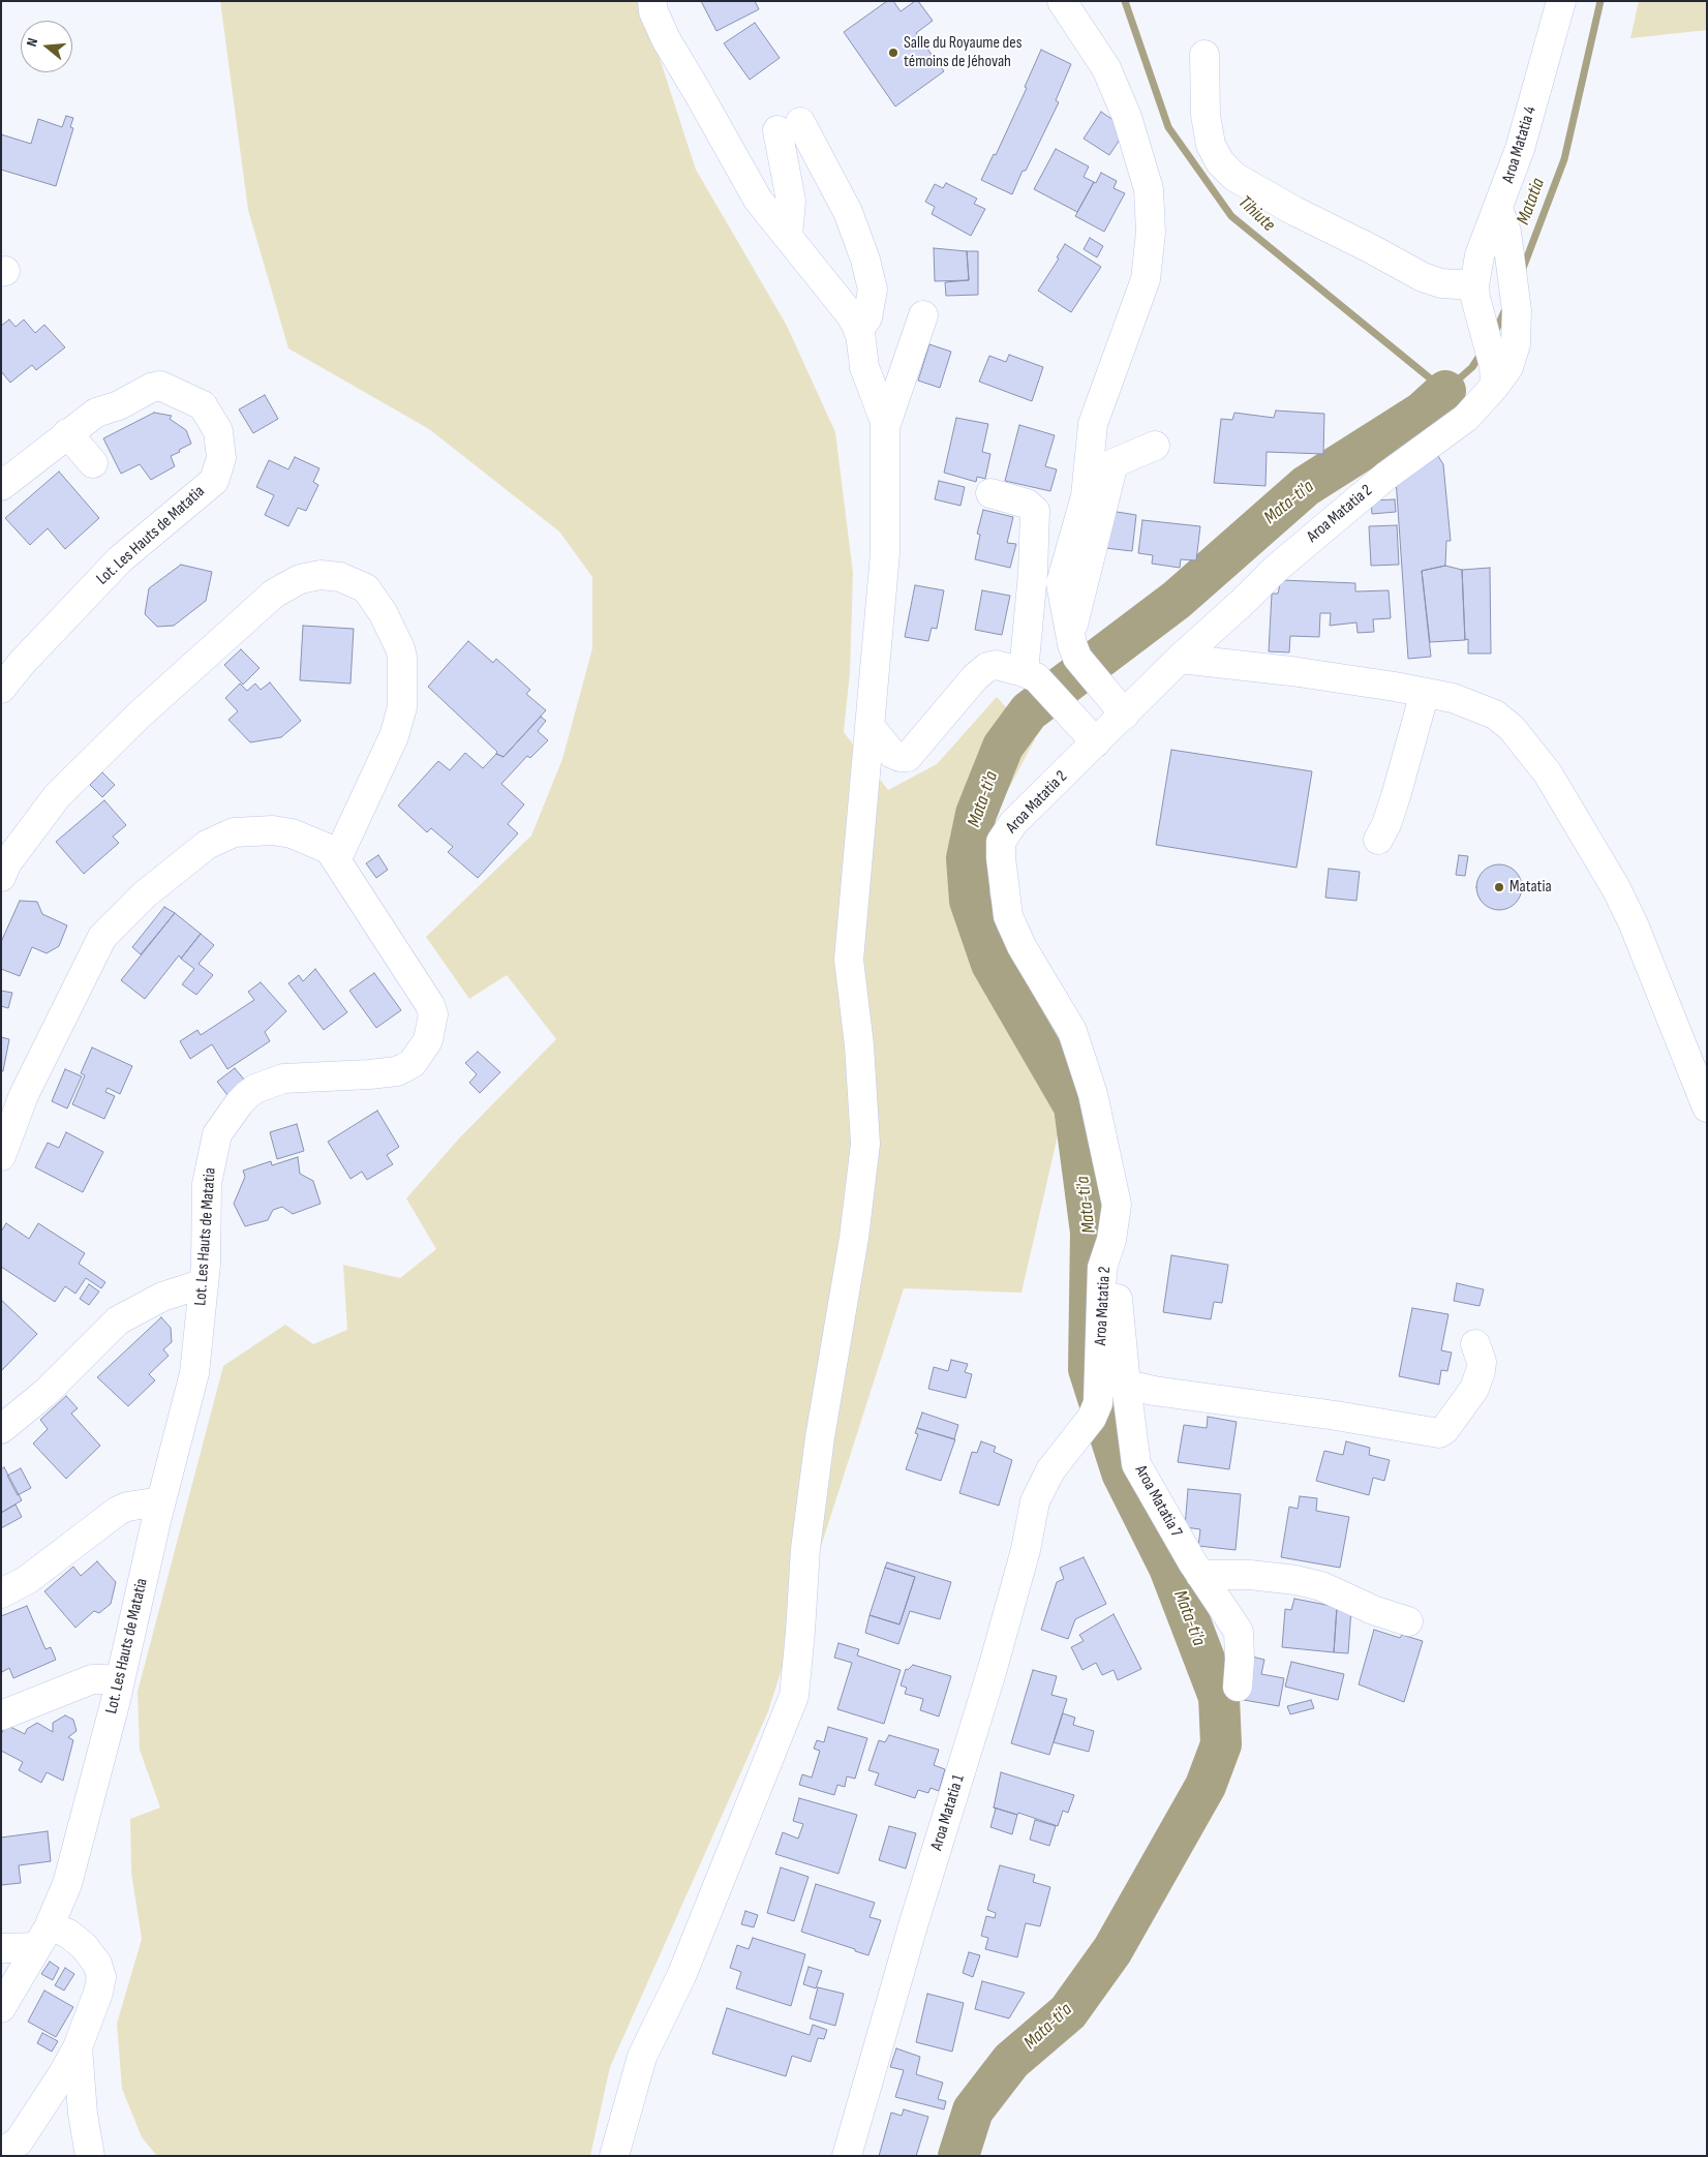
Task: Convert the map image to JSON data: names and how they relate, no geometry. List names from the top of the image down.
{
  "streets": {
    "street": [
      "Aroa Matatia 4",
      "Aroa Matatia 2",
      "Lot. Les Hauts de Matatia",
      "Aroa Matatia 7",
      "Aroa Matatia 1"
    ]
  },
  "crossings": [
    ["Aroa Matatia 4", "Aroa Matatia 2"],
    ["Aroa Matatia 2", "Aroa Matatia 7"],
    ["Aroa Matatia 2", "Aroa Matatia 1"]
  ],
  "water": ["Matatia", "Tihiute", "Mata-ti'a"],
  "places": ["Salle du Royaume des témoins de Jéhovah", "Matatia"],
  "north": "left"
}
